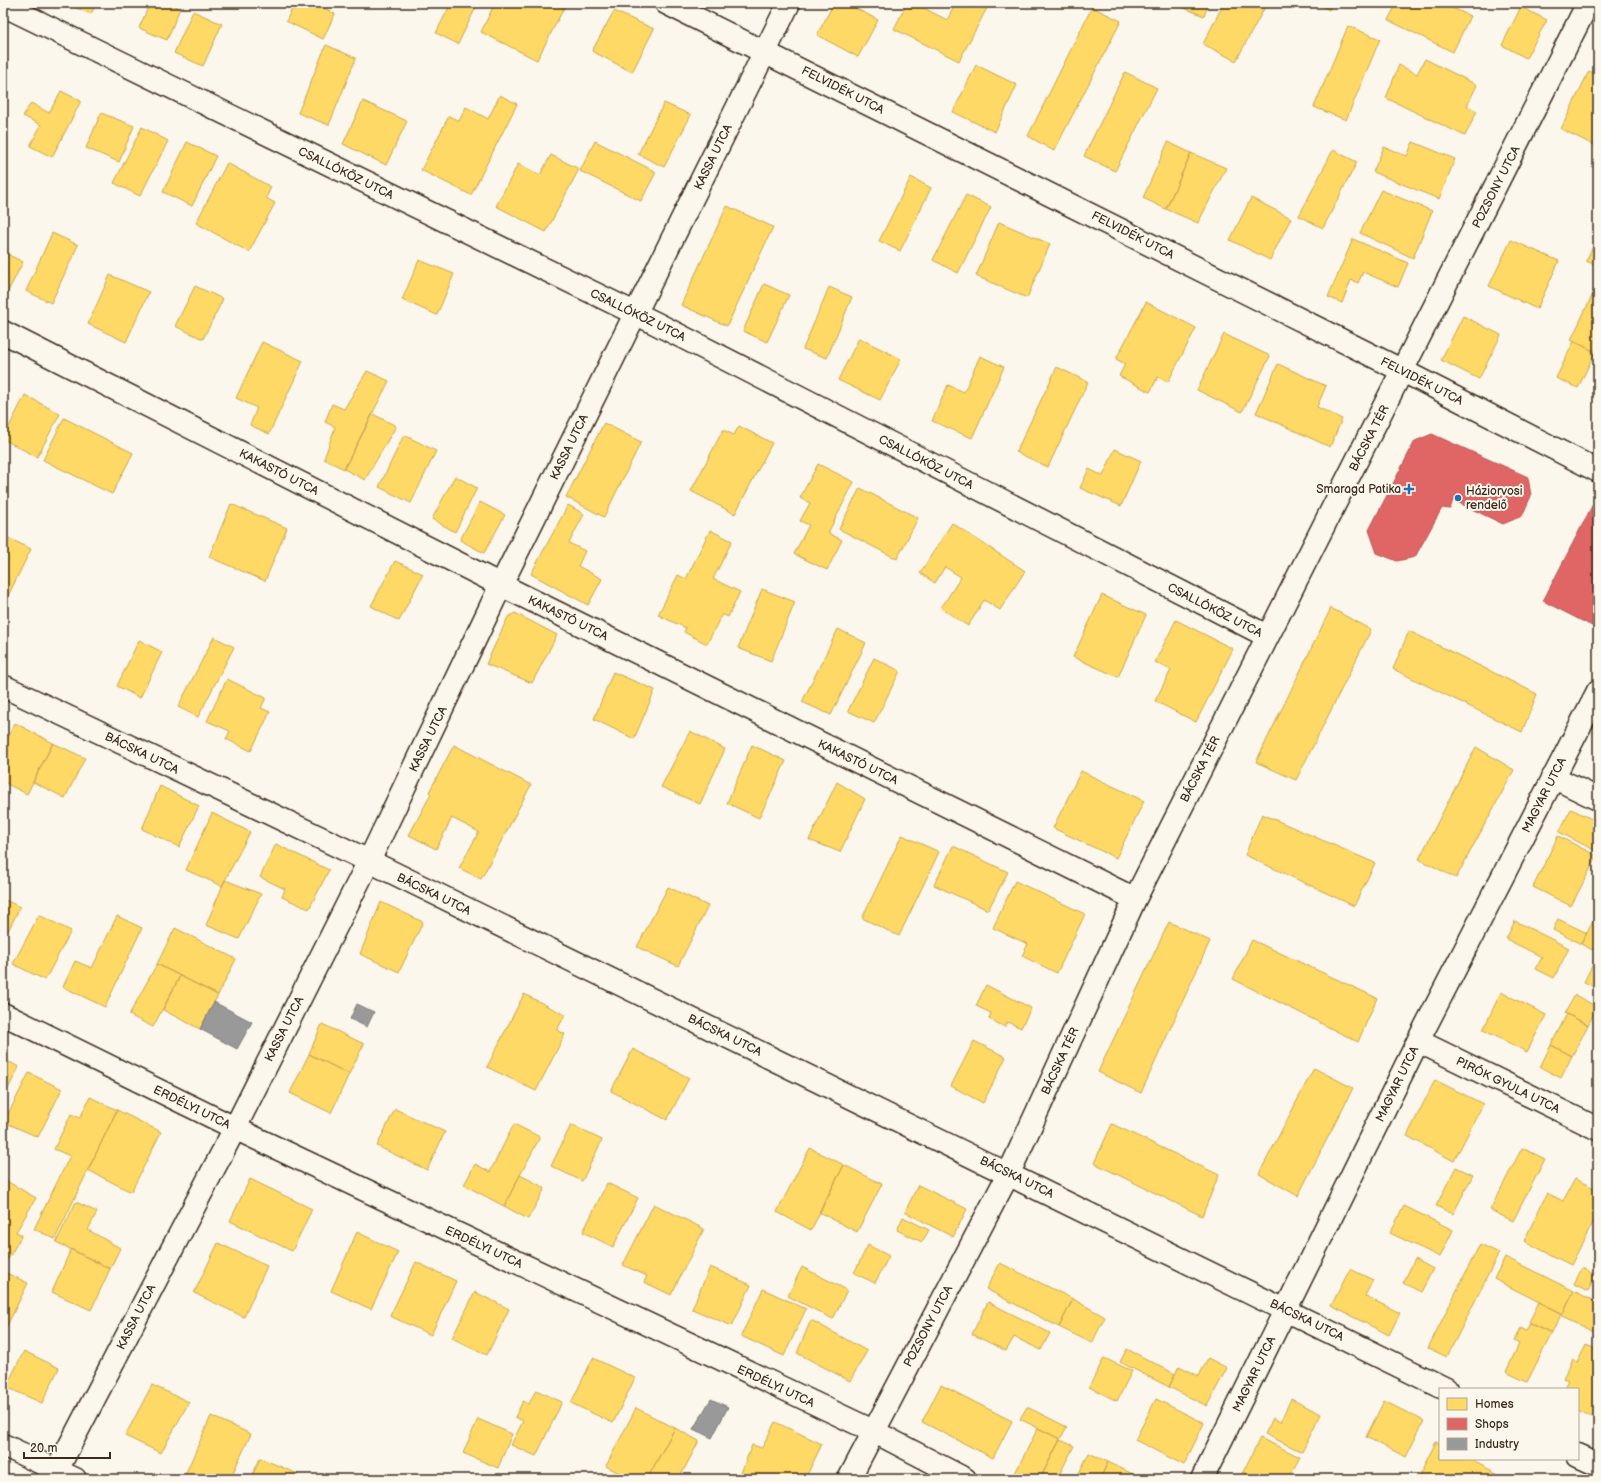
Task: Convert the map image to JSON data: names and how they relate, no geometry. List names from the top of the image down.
{
  "streets": {
    "street": [
      "FELVIDÉK UTCA",
      "KASSA UTCA",
      "CSALLÓKÖZ UTCA",
      "POZSONY UTCA",
      "BÁCSKA TÉR",
      "KAKASTÓ UTCA",
      "BÁCSKA UTCA",
      "MAGYAR UTCA",
      "PIRÓK GYULA UTCA",
      "ERDÉLYI UTCA"
    ]
  },
  "crossings": [
    ["FELVIDÉK UTCA", "KASSA UTCA"],
    ["FELVIDÉK UTCA", "POZSONY UTCA"],
    ["FELVIDÉK UTCA", "BÁCSKA TÉR"],
    ["KASSA UTCA", "CSALLÓKÖZ UTCA"],
    ["KASSA UTCA", "KAKASTÓ UTCA"],
    ["KASSA UTCA", "BÁCSKA UTCA"],
    ["KASSA UTCA", "ERDÉLYI UTCA"],
    ["CSALLÓKÖZ UTCA", "BÁCSKA TÉR"],
    ["POZSONY UTCA", "BÁCSKA TÉR"],
    ["POZSONY UTCA", "BÁCSKA UTCA"],
    ["POZSONY UTCA", "ERDÉLYI UTCA"],
    ["BÁCSKA TÉR", "KAKASTÓ UTCA"],
    ["BÁCSKA TÉR", "BÁCSKA UTCA"],
    ["BÁCSKA UTCA", "MAGYAR UTCA"],
    ["MAGYAR UTCA", "PIRÓK GYULA UTCA"]
  ],
  "places": {
    "health": ["Smaragd Patika"],
    "other": ["Háziorvosi rendelő"]
  },
  "legend": ["Homes", "Shops", "Industry"],
  "scale_bar": "20 m"
}
